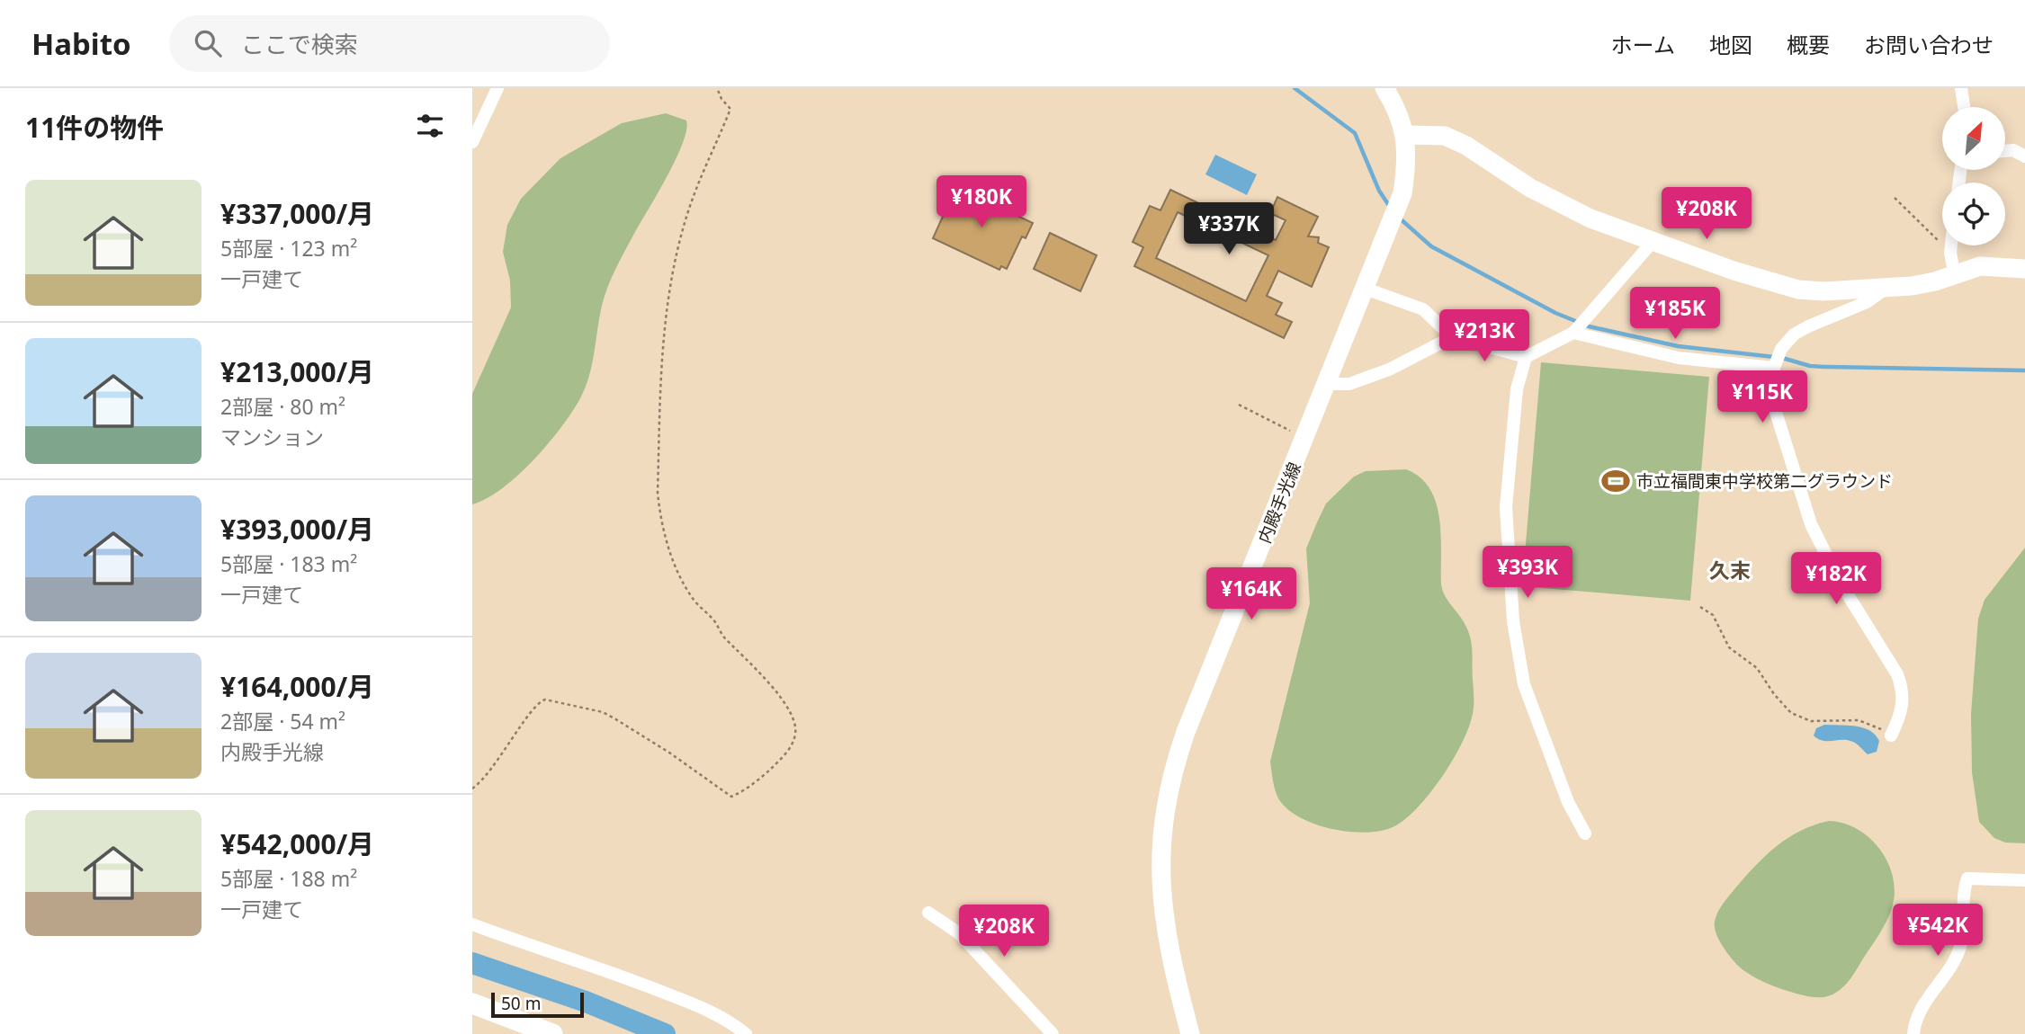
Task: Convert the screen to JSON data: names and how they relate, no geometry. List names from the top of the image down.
{
  "streets": {
    "main road": ["内殿手光線"]
  },
  "districts": ["久末"],
  "places": {
    "sports": ["市立福間東中学校第二グラウンド"]
  },
  "scale_bar": "50 m",
  "north": "top right",
  "page": {
    "header": "Habito",
    "search": "ここで検索",
    "nav": [
      "ホーム",
      "地図",
      "概要",
      "お問い合わせ"
    ],
    "heading": "11件の物件",
    "list": [
      {
        "name": "¥337,000/月",
        "note": "5部屋 · 123 m² · 一戸建て"
      },
      {
        "name": "¥213,000/月",
        "note": "2部屋 · 80 m² · マンション"
      },
      {
        "name": "¥393,000/月",
        "note": "5部屋 · 183 m² · 一戸建て"
      },
      {
        "name": "¥164,000/月",
        "note": "2部屋 · 54 m² · 内殿手光線"
      },
      {
        "name": "¥542,000/月",
        "note": "5部屋 · 188 m² · 一戸建て"
      }
    ],
    "price": [
      "¥180K",
      "¥208K",
      "¥337K",
      "¥185K",
      "¥213K",
      "¥115K",
      "¥393K",
      "¥182K",
      "¥164K",
      "¥542K",
      "¥208K"
    ],
    "scale": "50 m"
  }
}
